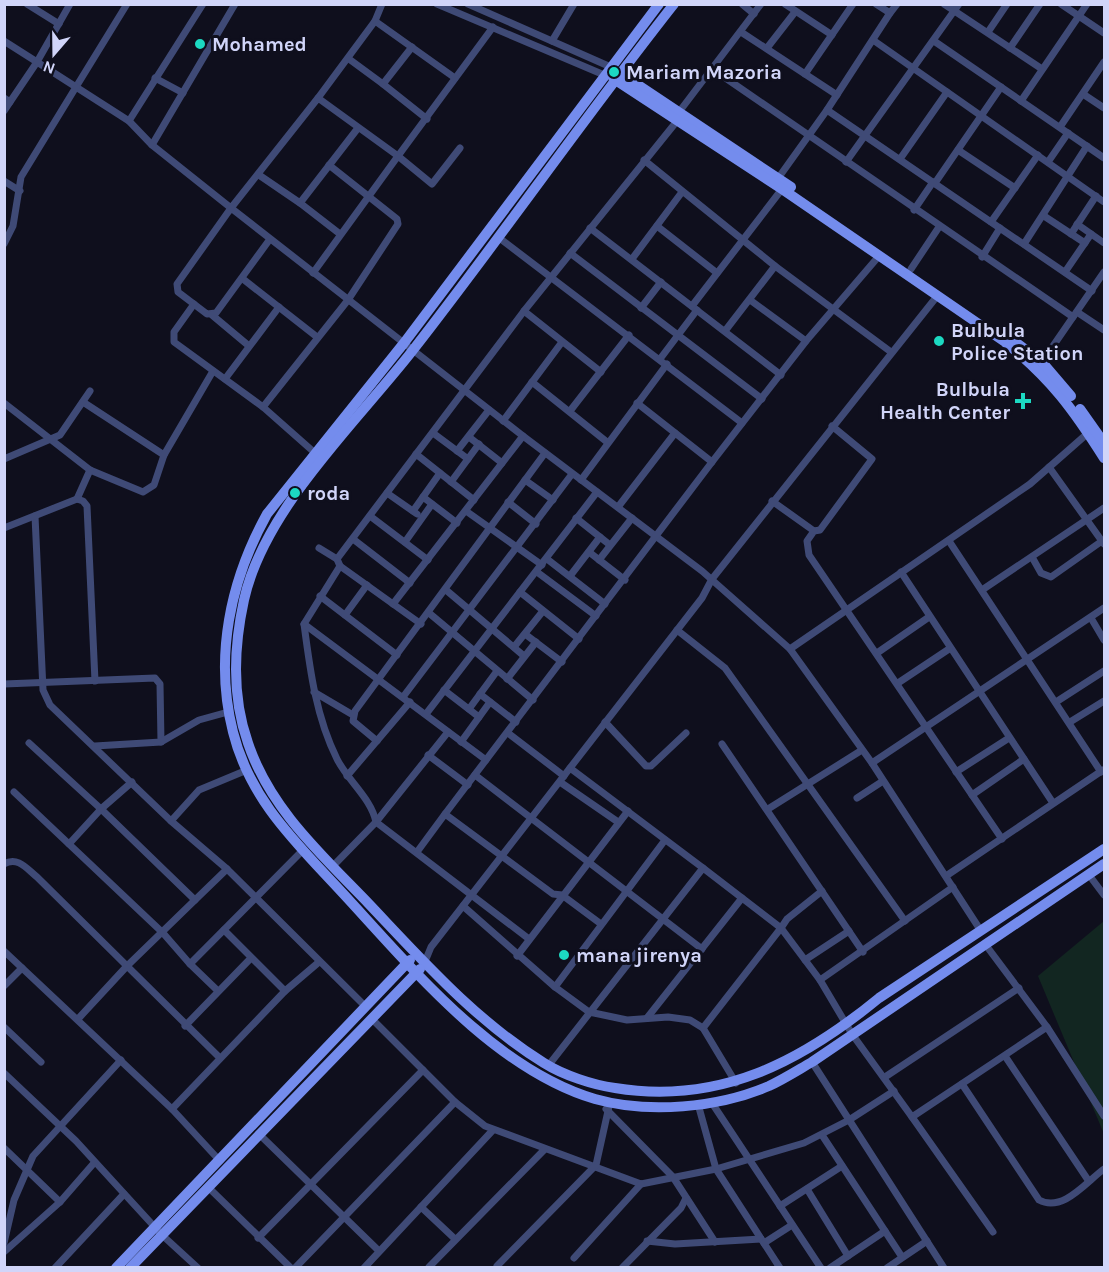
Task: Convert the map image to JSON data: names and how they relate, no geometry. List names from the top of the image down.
{
  "places": {
    "other": [
      "Mohamed",
      "Mariam Mazoria",
      "Bulbula Police Station",
      "roda",
      "mana jirenya"
    ],
    "health": ["Bulbula Health Center"]
  },
  "north": "bottom"
}
